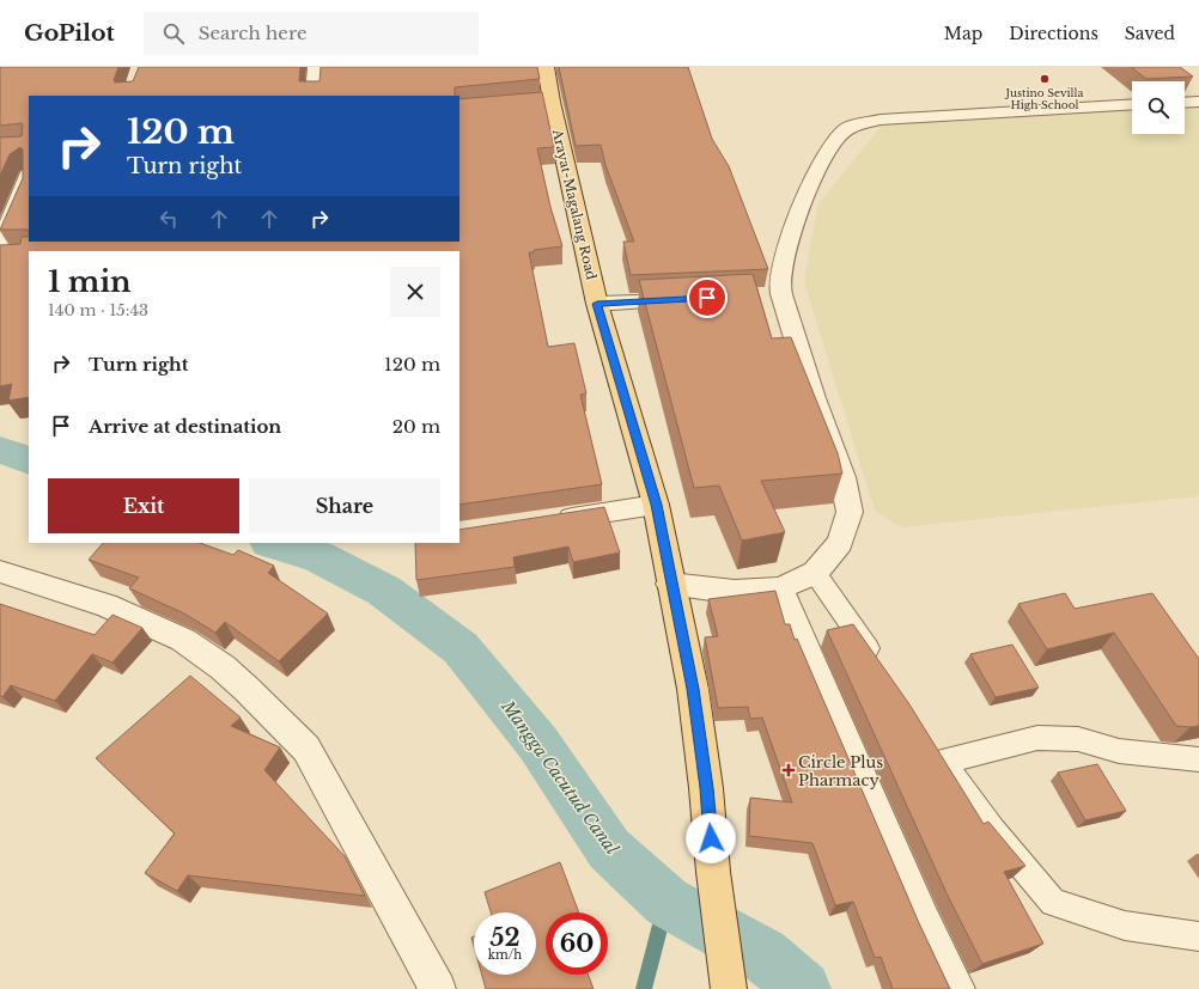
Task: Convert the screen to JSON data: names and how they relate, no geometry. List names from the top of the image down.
{
  "streets": {
    "main road": ["Arayat-Magalang Road"]
  },
  "water": ["Mangga Cacutud Canal"],
  "places": {
    "other": ["Justino Sevilla High School"],
    "health": ["Circle Plus Pharmacy"]
  },
  "page": {
    "header": "GoPilot",
    "search": "Search here",
    "nav": ["Map", "Directions", "Saved"],
    "turn": ["120 m", "Turn right"],
    "heading": ["1 min", "140 m · 15:43"],
    "list": [
      {
        "name": "Turn right",
        "value": "120 m"
      },
      {
        "name": "Arrive at destination",
        "value": "20 m"
      }
    ],
    "buttons": ["Exit", "Share"],
    "speed": "52 km/h",
    "limit": "60"
  }
}
